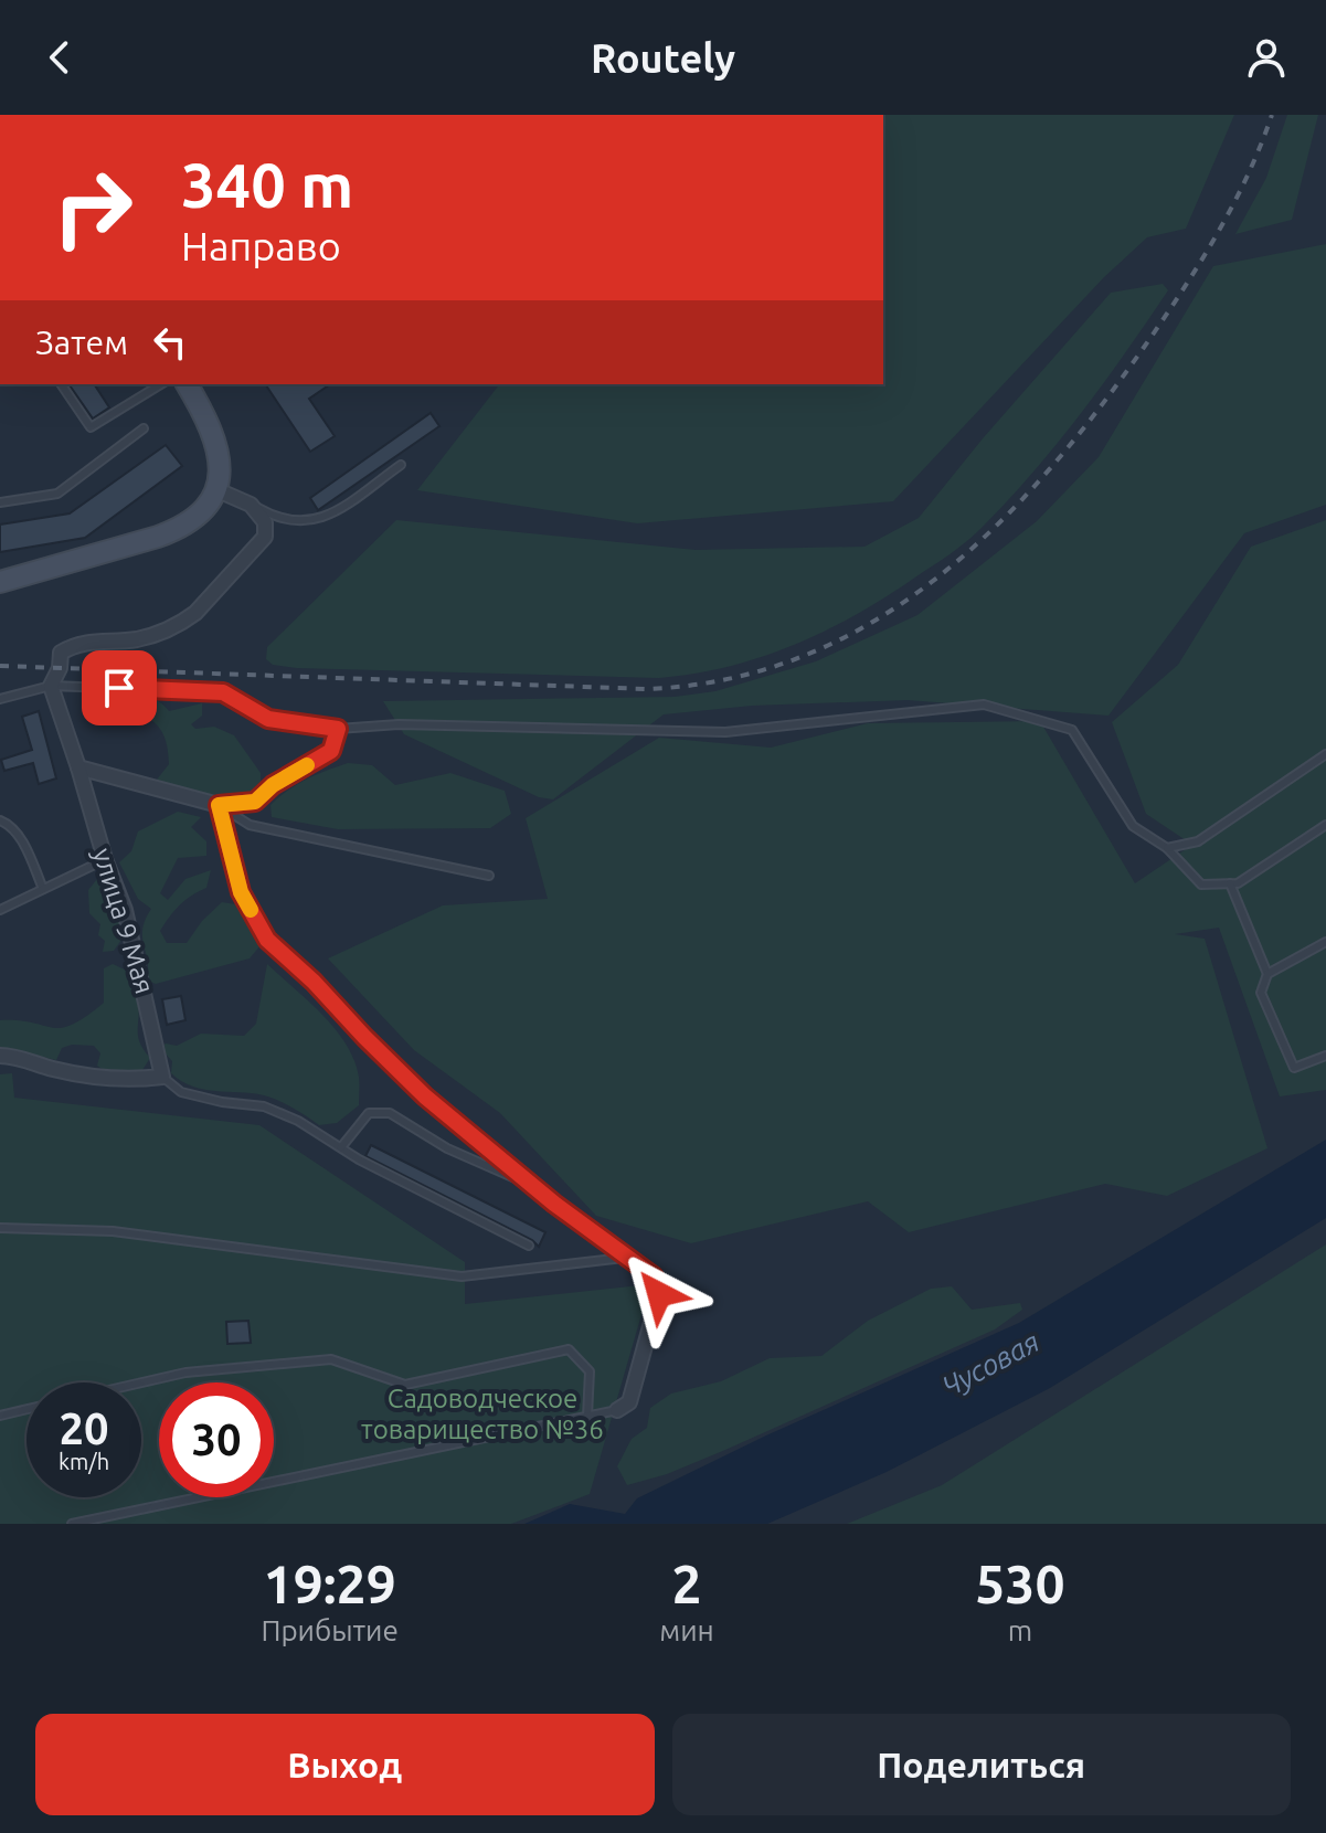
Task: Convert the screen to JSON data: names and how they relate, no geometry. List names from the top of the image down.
{
  "streets": {
    "street": ["улица 9 Мая"]
  },
  "water": ["Чусовая"],
  "parks": ["Садоводческое товарищество №36"],
  "page": {
    "header": "Routely",
    "turn": ["340 m", "Направо"],
    "then": "Затем",
    "speed": "20 km/h",
    "limit": "30",
    "eta": [
      "19:29",
      "Прибытие",
      "2",
      "мин",
      "530",
      "m"
    ],
    "buttons": ["Выход", "Поделиться"]
  }
}
